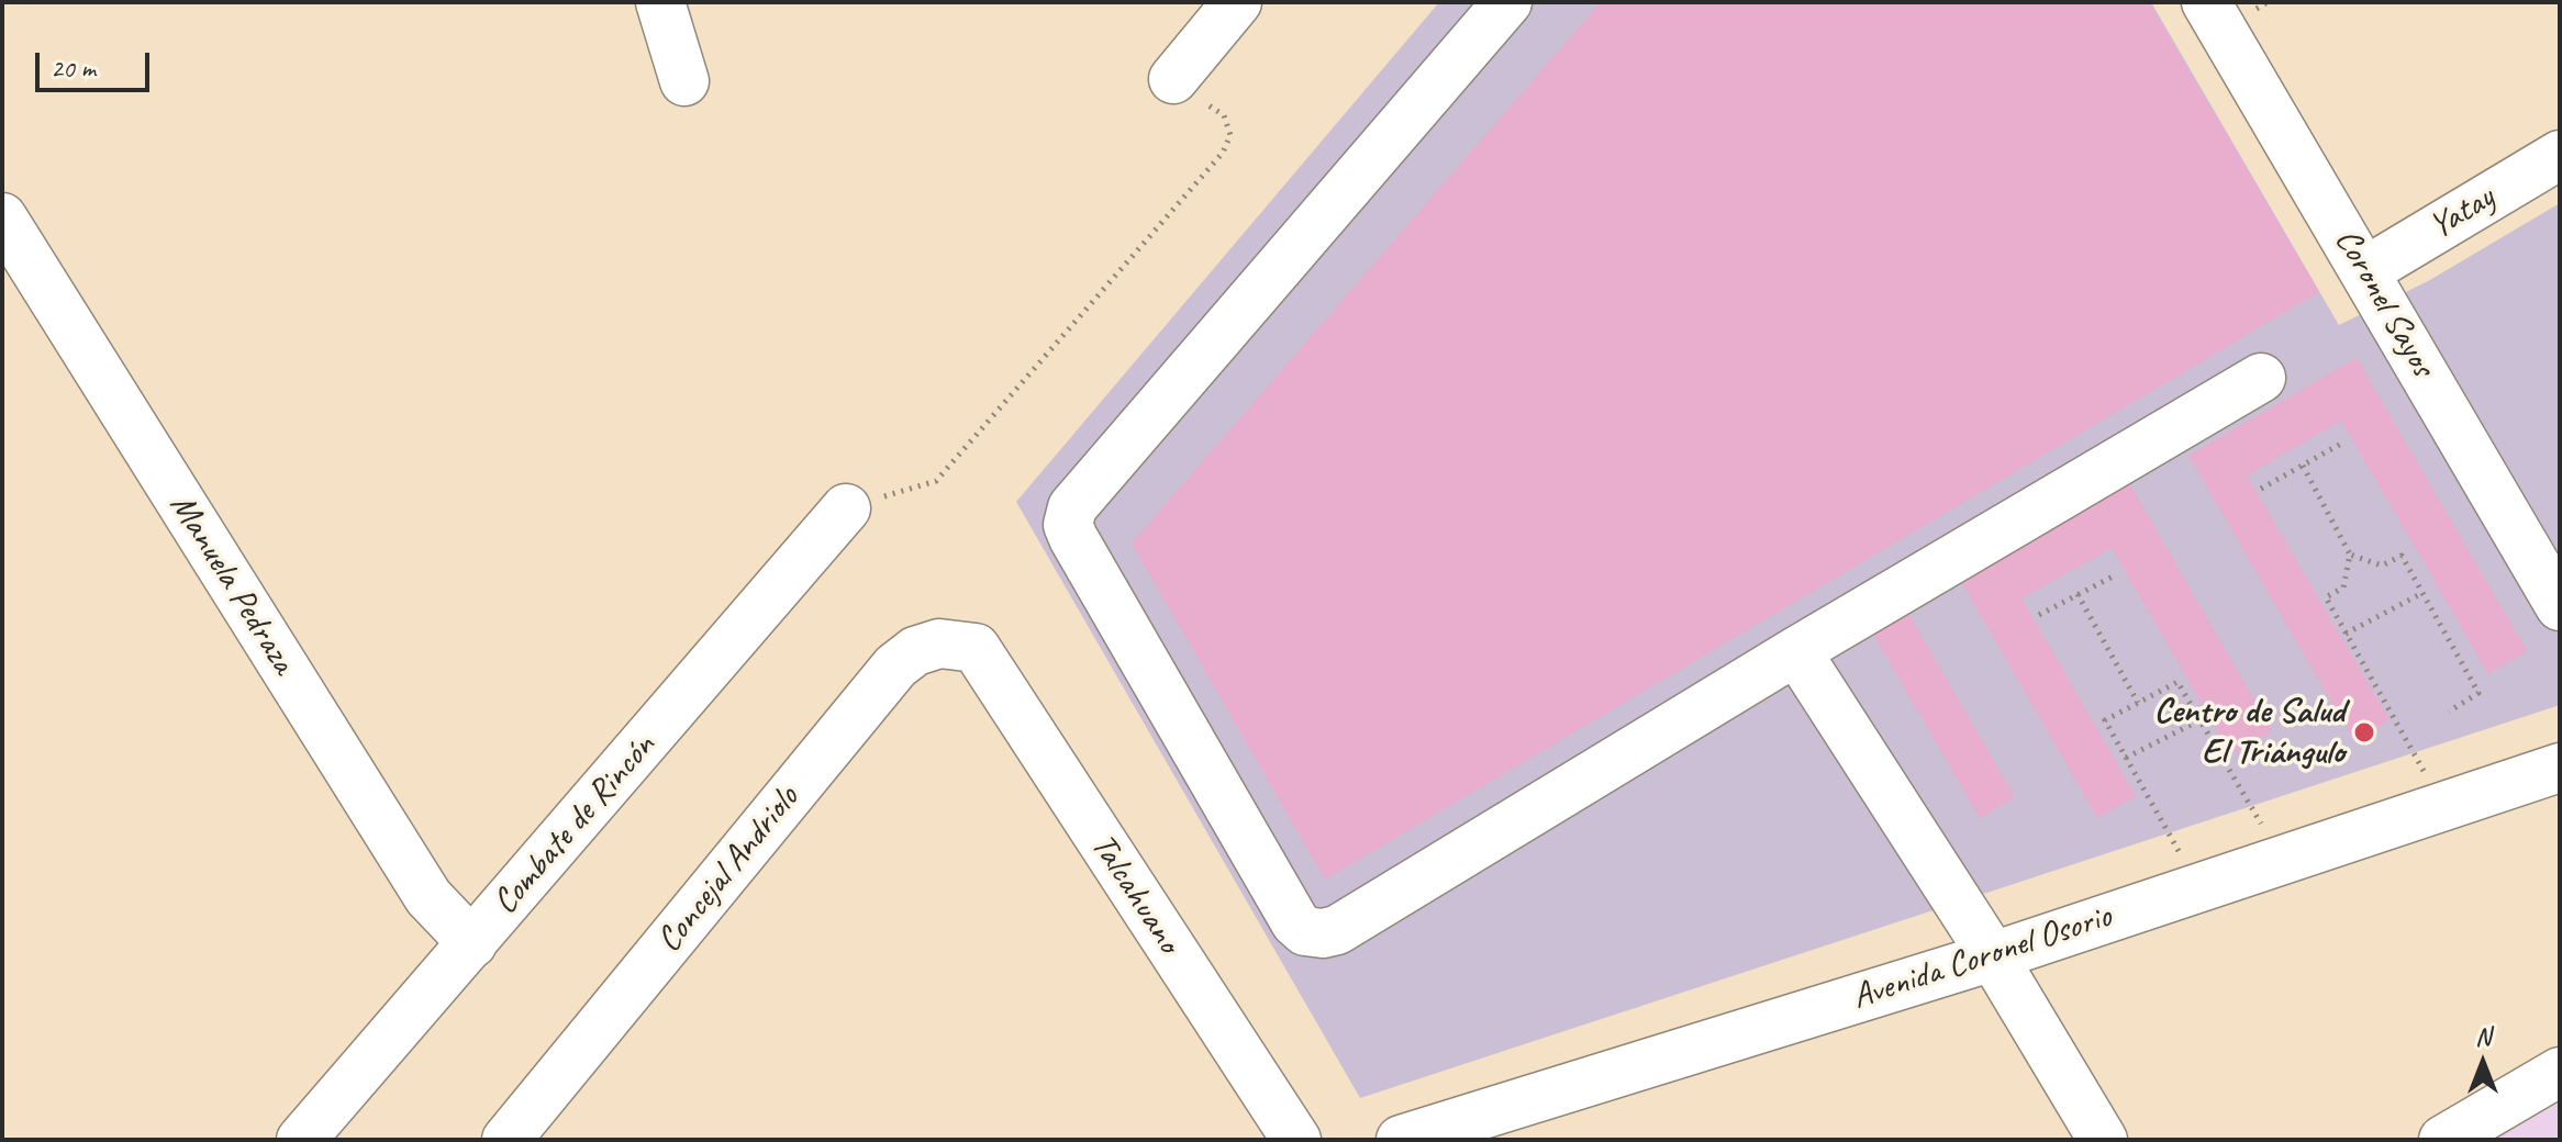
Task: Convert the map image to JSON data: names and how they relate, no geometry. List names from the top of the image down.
{
  "streets": {
    "street": [
      "Yatay",
      "Coronel Sayos",
      "Manuela Pedraza",
      "Combate de Rincón",
      "Concejal Andriolo",
      "Talcahuano",
      "Avenida Coronel Osorio"
    ]
  },
  "crossings": [
    ["Yatay", "Coronel Sayos"],
    ["Manuela Pedraza", "Combate de Rincón"],
    ["Concejal Andriolo", "Talcahuano"]
  ],
  "places": ["Centro de Salud El Triángulo"],
  "scale_bar": "20 m",
  "north": "top"
}
